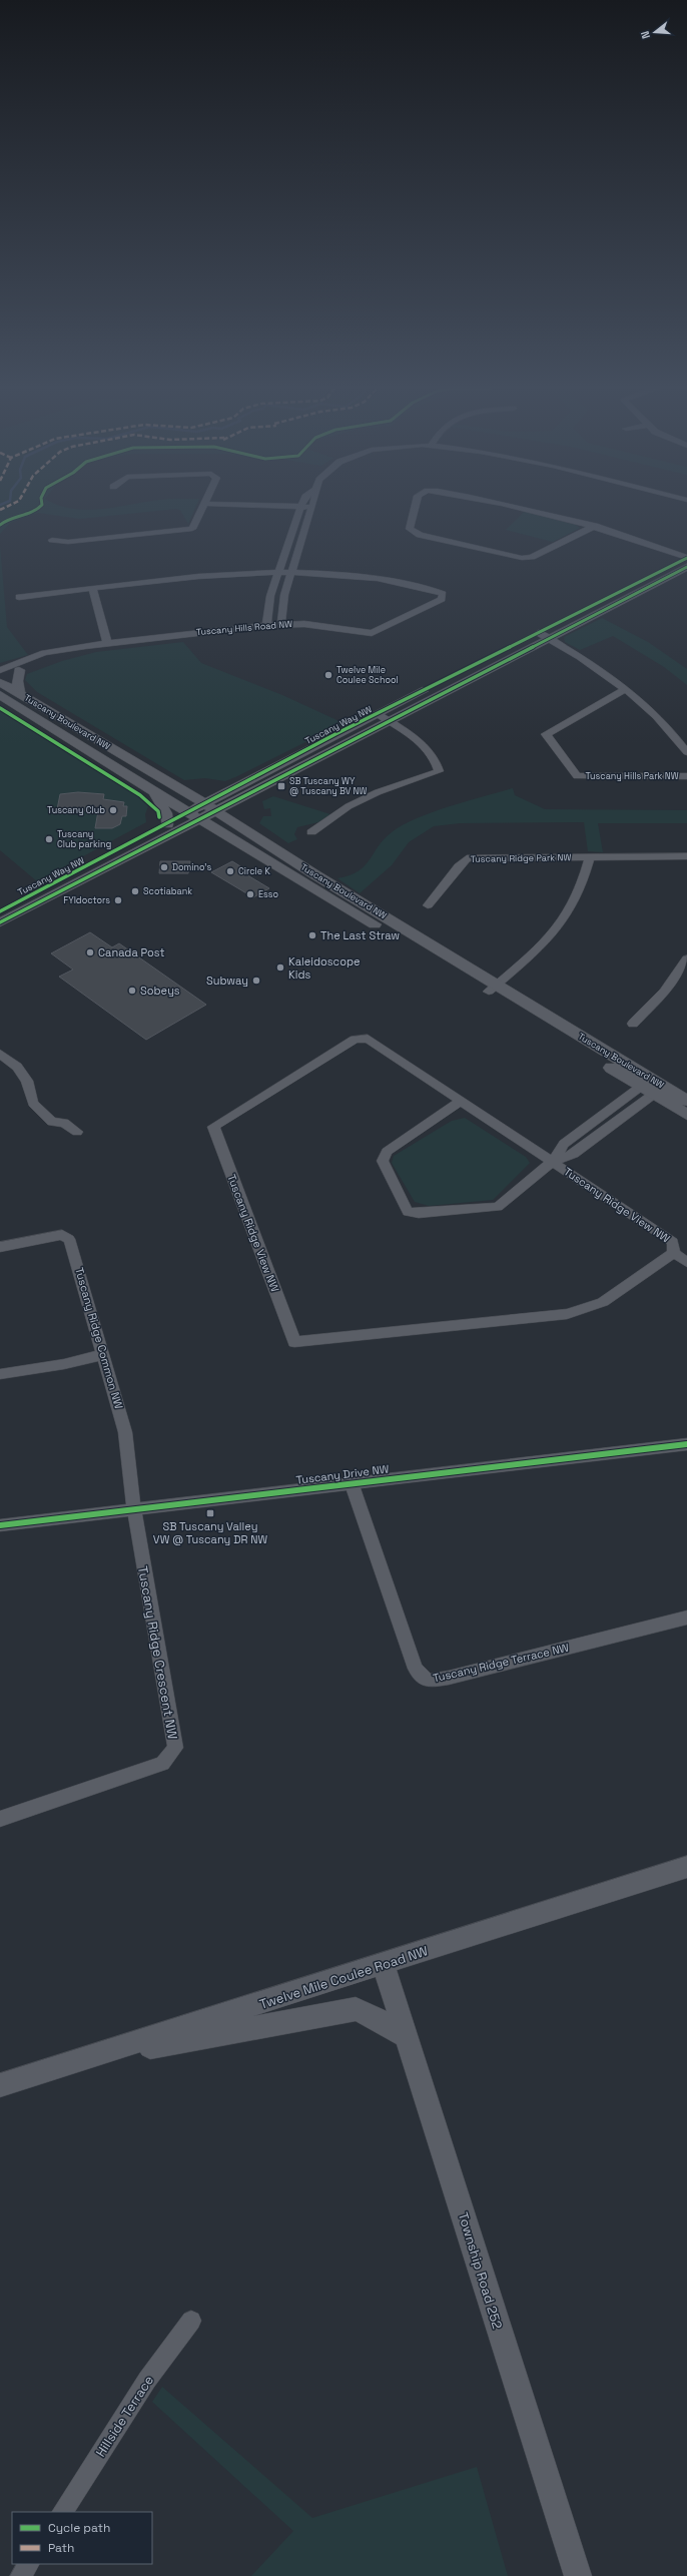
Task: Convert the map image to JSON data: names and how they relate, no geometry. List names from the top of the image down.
{
  "streets": {
    "street": [
      "Tuscany Hills Road NW",
      "Tuscany Boulevard NW",
      "Tuscany Way NW",
      "Tuscany Hills Park NW",
      "Tuscany Ridge Park NW",
      "Tuscany Ridge View NW",
      "Tuscany Ridge Common NW",
      "Tuscany Drive NW",
      "Tuscany Ridge Crescent NW",
      "Tuscany Ridge Terrace NW",
      "Twelve Mile Coulee Road NW",
      "Township Road 252",
      "Hillside Terrace"
    ]
  },
  "crossings": [
    ["Tuscany Boulevard NW", "Tuscany Way NW"],
    ["Tuscany Boulevard NW", "Tuscany Ridge View NW"],
    ["Tuscany Ridge Common NW", "Tuscany Drive NW"],
    ["Tuscany Ridge Common NW", "Tuscany Ridge Crescent NW"],
    ["Tuscany Drive NW", "Tuscany Ridge Crescent NW"],
    ["Tuscany Drive NW", "Tuscany Ridge Terrace NW"],
    ["Twelve Mile Coulee Road NW", "Township Road 252"]
  ],
  "places": {
    "other": [
      "Twelve Mile Coulee School",
      "Tuscany Club",
      "Tuscany Club parking",
      "Domino's",
      "Circle K",
      "Scotiabank",
      "Esso",
      "FYIdoctors",
      "The Last Straw",
      "Canada Post",
      "Kaleidoscope Kids",
      "Subway",
      "Sobeys"
    ],
    "transit": ["SB Tuscany WY @ Tuscany BV NW", "SB Tuscany Valley VW @ Tuscany DR NW"]
  },
  "legend": ["Cycle path", "Path"],
  "north": "left"
}
